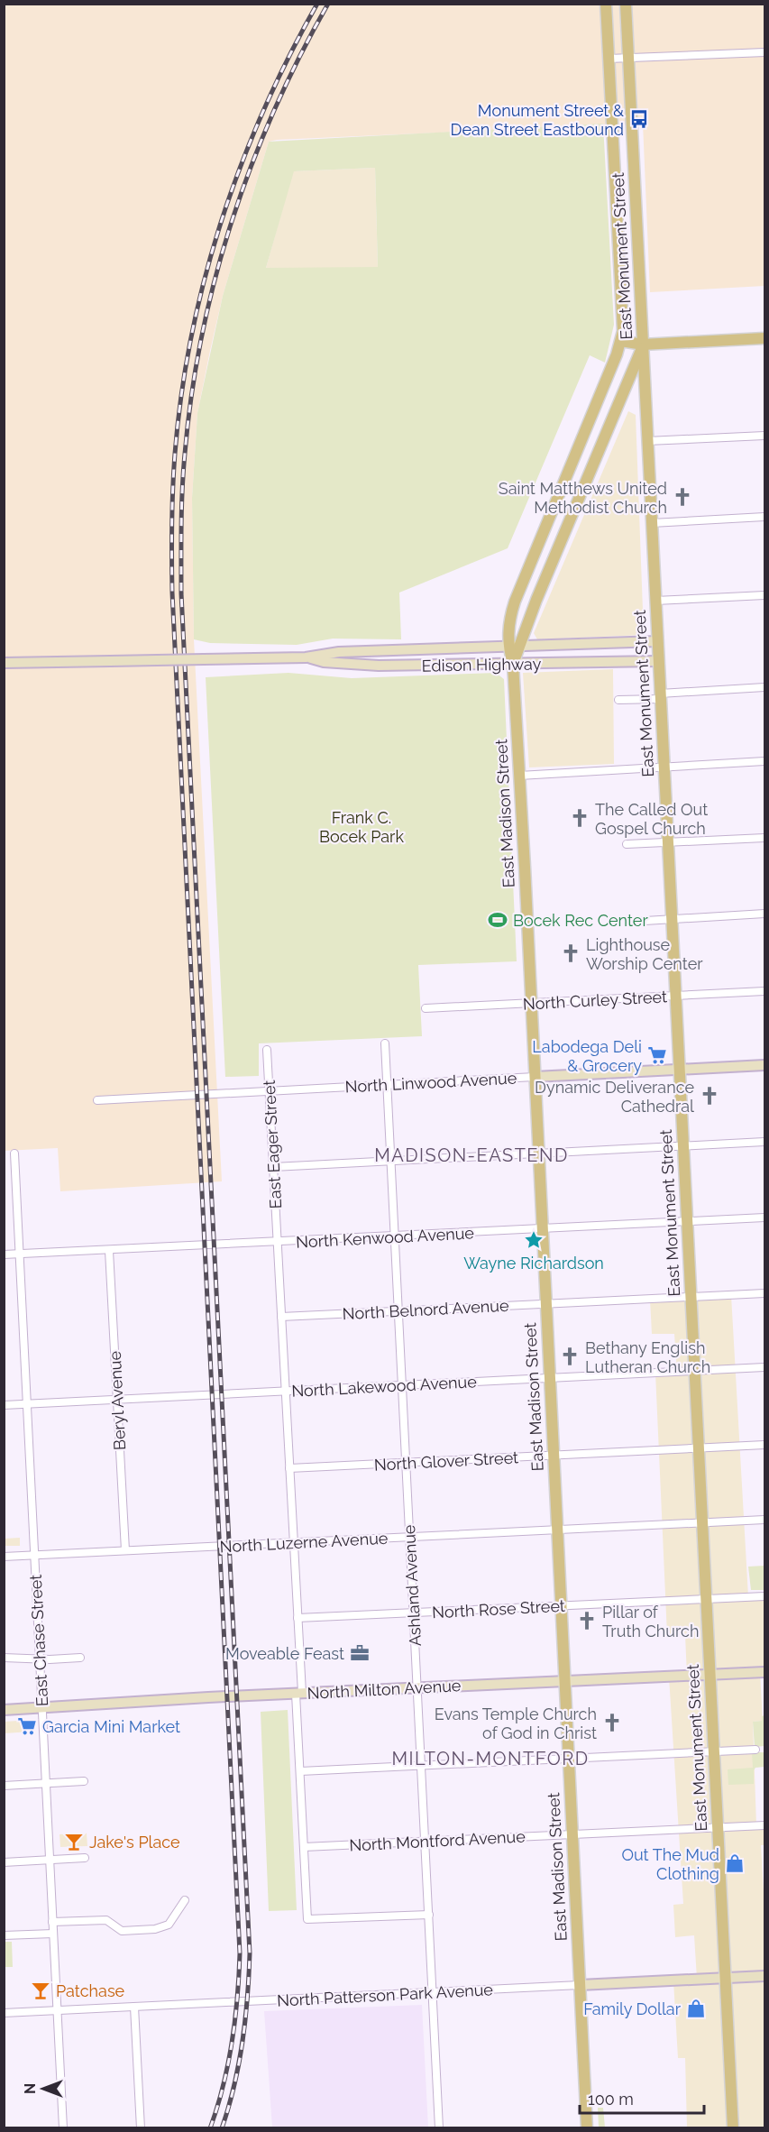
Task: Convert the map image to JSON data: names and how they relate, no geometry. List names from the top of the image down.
{
  "streets": {
    "main road": ["East Monument Street", "East Madison Street"],
    "street": [
      "Edison Highway",
      "North Curley Street",
      "North Linwood Avenue",
      "East Eager Street",
      "North Kenwood Avenue",
      "North Belnord Avenue",
      "North Lakewood Avenue",
      "Beryl Avenue",
      "North Glover Street",
      "North Luzerne Avenue",
      "Ashland Avenue",
      "North Rose Street",
      "East Chase Street",
      "North Milton Avenue",
      "North Montford Avenue",
      "North Patterson Park Avenue"
    ]
  },
  "crossings": [
    ["East Monument Street", "Edison Highway"],
    ["East Monument Street", "East Madison Street"],
    ["East Monument Street", "North Curley Street"],
    ["East Monument Street", "North Linwood Avenue"],
    ["East Monument Street", "North Kenwood Avenue"],
    ["East Monument Street", "North Belnord Avenue"],
    ["East Monument Street", "North Lakewood Avenue"],
    ["East Monument Street", "North Glover Street"],
    ["East Monument Street", "North Luzerne Avenue"],
    ["East Monument Street", "North Rose Street"],
    ["East Monument Street", "North Milton Avenue"],
    ["East Monument Street", "North Montford Avenue"],
    ["East Monument Street", "North Patterson Park Avenue"],
    ["Edison Highway", "East Madison Street"],
    ["East Madison Street", "North Curley Street"],
    ["East Madison Street", "North Linwood Avenue"],
    ["East Madison Street", "North Kenwood Avenue"],
    ["East Madison Street", "North Belnord Avenue"],
    ["East Madison Street", "North Lakewood Avenue"],
    ["East Madison Street", "North Glover Street"],
    ["East Madison Street", "North Luzerne Avenue"],
    ["East Madison Street", "North Rose Street"],
    ["East Madison Street", "North Milton Avenue"],
    ["East Madison Street", "North Montford Avenue"],
    ["East Madison Street", "North Patterson Park Avenue"],
    ["North Linwood Avenue", "East Eager Street"],
    ["North Linwood Avenue", "Ashland Avenue"],
    ["East Eager Street", "North Kenwood Avenue"],
    ["East Eager Street", "North Belnord Avenue"],
    ["East Eager Street", "North Lakewood Avenue"],
    ["East Eager Street", "North Glover Street"],
    ["East Eager Street", "North Luzerne Avenue"],
    ["East Eager Street", "Ashland Avenue"],
    ["East Eager Street", "North Rose Street"],
    ["East Eager Street", "North Milton Avenue"],
    ["East Eager Street", "North Montford Avenue"],
    ["North Kenwood Avenue", "Beryl Avenue"],
    ["North Kenwood Avenue", "Ashland Avenue"],
    ["North Kenwood Avenue", "East Chase Street"],
    ["North Belnord Avenue", "Ashland Avenue"],
    ["North Lakewood Avenue", "Beryl Avenue"],
    ["North Lakewood Avenue", "Ashland Avenue"],
    ["North Lakewood Avenue", "East Chase Street"],
    ["Beryl Avenue", "North Luzerne Avenue"],
    ["North Glover Street", "Ashland Avenue"],
    ["North Luzerne Avenue", "Ashland Avenue"],
    ["North Luzerne Avenue", "East Chase Street"],
    ["Ashland Avenue", "North Rose Street"],
    ["Ashland Avenue", "North Milton Avenue"],
    ["Ashland Avenue", "North Montford Avenue"],
    ["Ashland Avenue", "North Patterson Park Avenue"],
    ["East Chase Street", "North Milton Avenue"],
    ["East Chase Street", "North Patterson Park Avenue"]
  ],
  "districts": ["MADISON-EASTEND", "MILTON-MONTFORD"],
  "parks": ["Frank C. Bocek Park"],
  "places": {
    "bus stop": ["Monument Street & Dean Street Eastbound"],
    "church": [
      "Saint Matthews United Methodist Church",
      "The Called Out Gospel Church",
      "Lighthouse Worship Center",
      "Dynamic Deliverance Cathedral",
      "Bethany English Lutheran Church",
      "Pillar of Truth Church",
      "Evans Temple Church of God in Christ"
    ],
    "sports": ["Bocek Rec Center"],
    "supermarket": ["Labodega Deli & Grocery", "Garcia Mini Market"],
    "place": ["Wayne Richardson"],
    "office": ["Moveable Feast"],
    "bar": ["Jake's Place", "Patchase"],
    "shop": ["Out The Mud Clothing", "Family Dollar"]
  },
  "scale_bar": "100 m",
  "north": "left"
}
